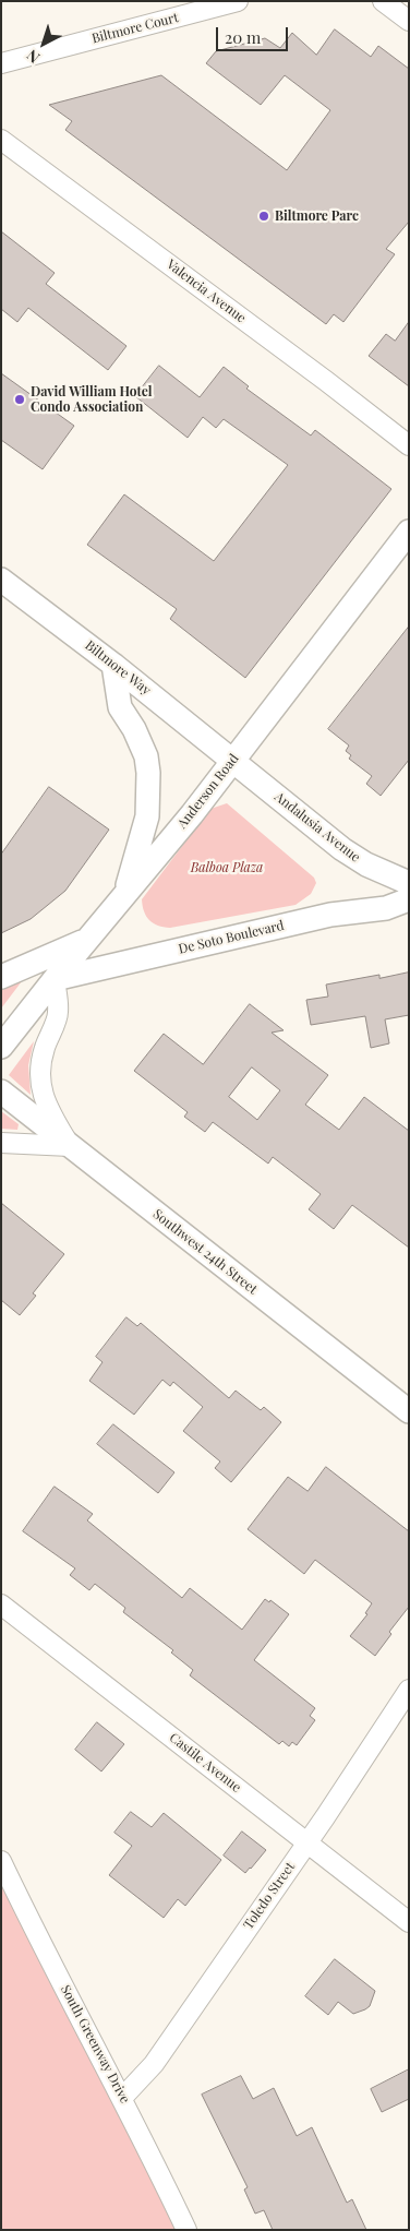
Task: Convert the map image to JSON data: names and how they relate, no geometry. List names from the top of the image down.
{
  "streets": {
    "street": [
      "Biltmore Court",
      "Valencia Avenue",
      "Biltmore Way",
      "Anderson Road",
      "Andalusia Avenue",
      "De Soto Boulevard",
      "Southwest 24th Street",
      "Castile Avenue",
      "Toledo Street",
      "South Greenway Drive"
    ]
  },
  "crossings": [
    ["Biltmore Way", "Anderson Road"],
    ["Biltmore Way", "Andalusia Avenue"],
    ["Anderson Road", "Andalusia Avenue"],
    ["Anderson Road", "De Soto Boulevard"],
    ["Castile Avenue", "Toledo Street"],
    ["Toledo Street", "South Greenway Drive"]
  ],
  "parks": ["Balboa Plaza"],
  "places": ["Biltmore Parc", "David William Hotel Condo Association"],
  "scale_bar": "20 m",
  "north": "bottom left"
}
